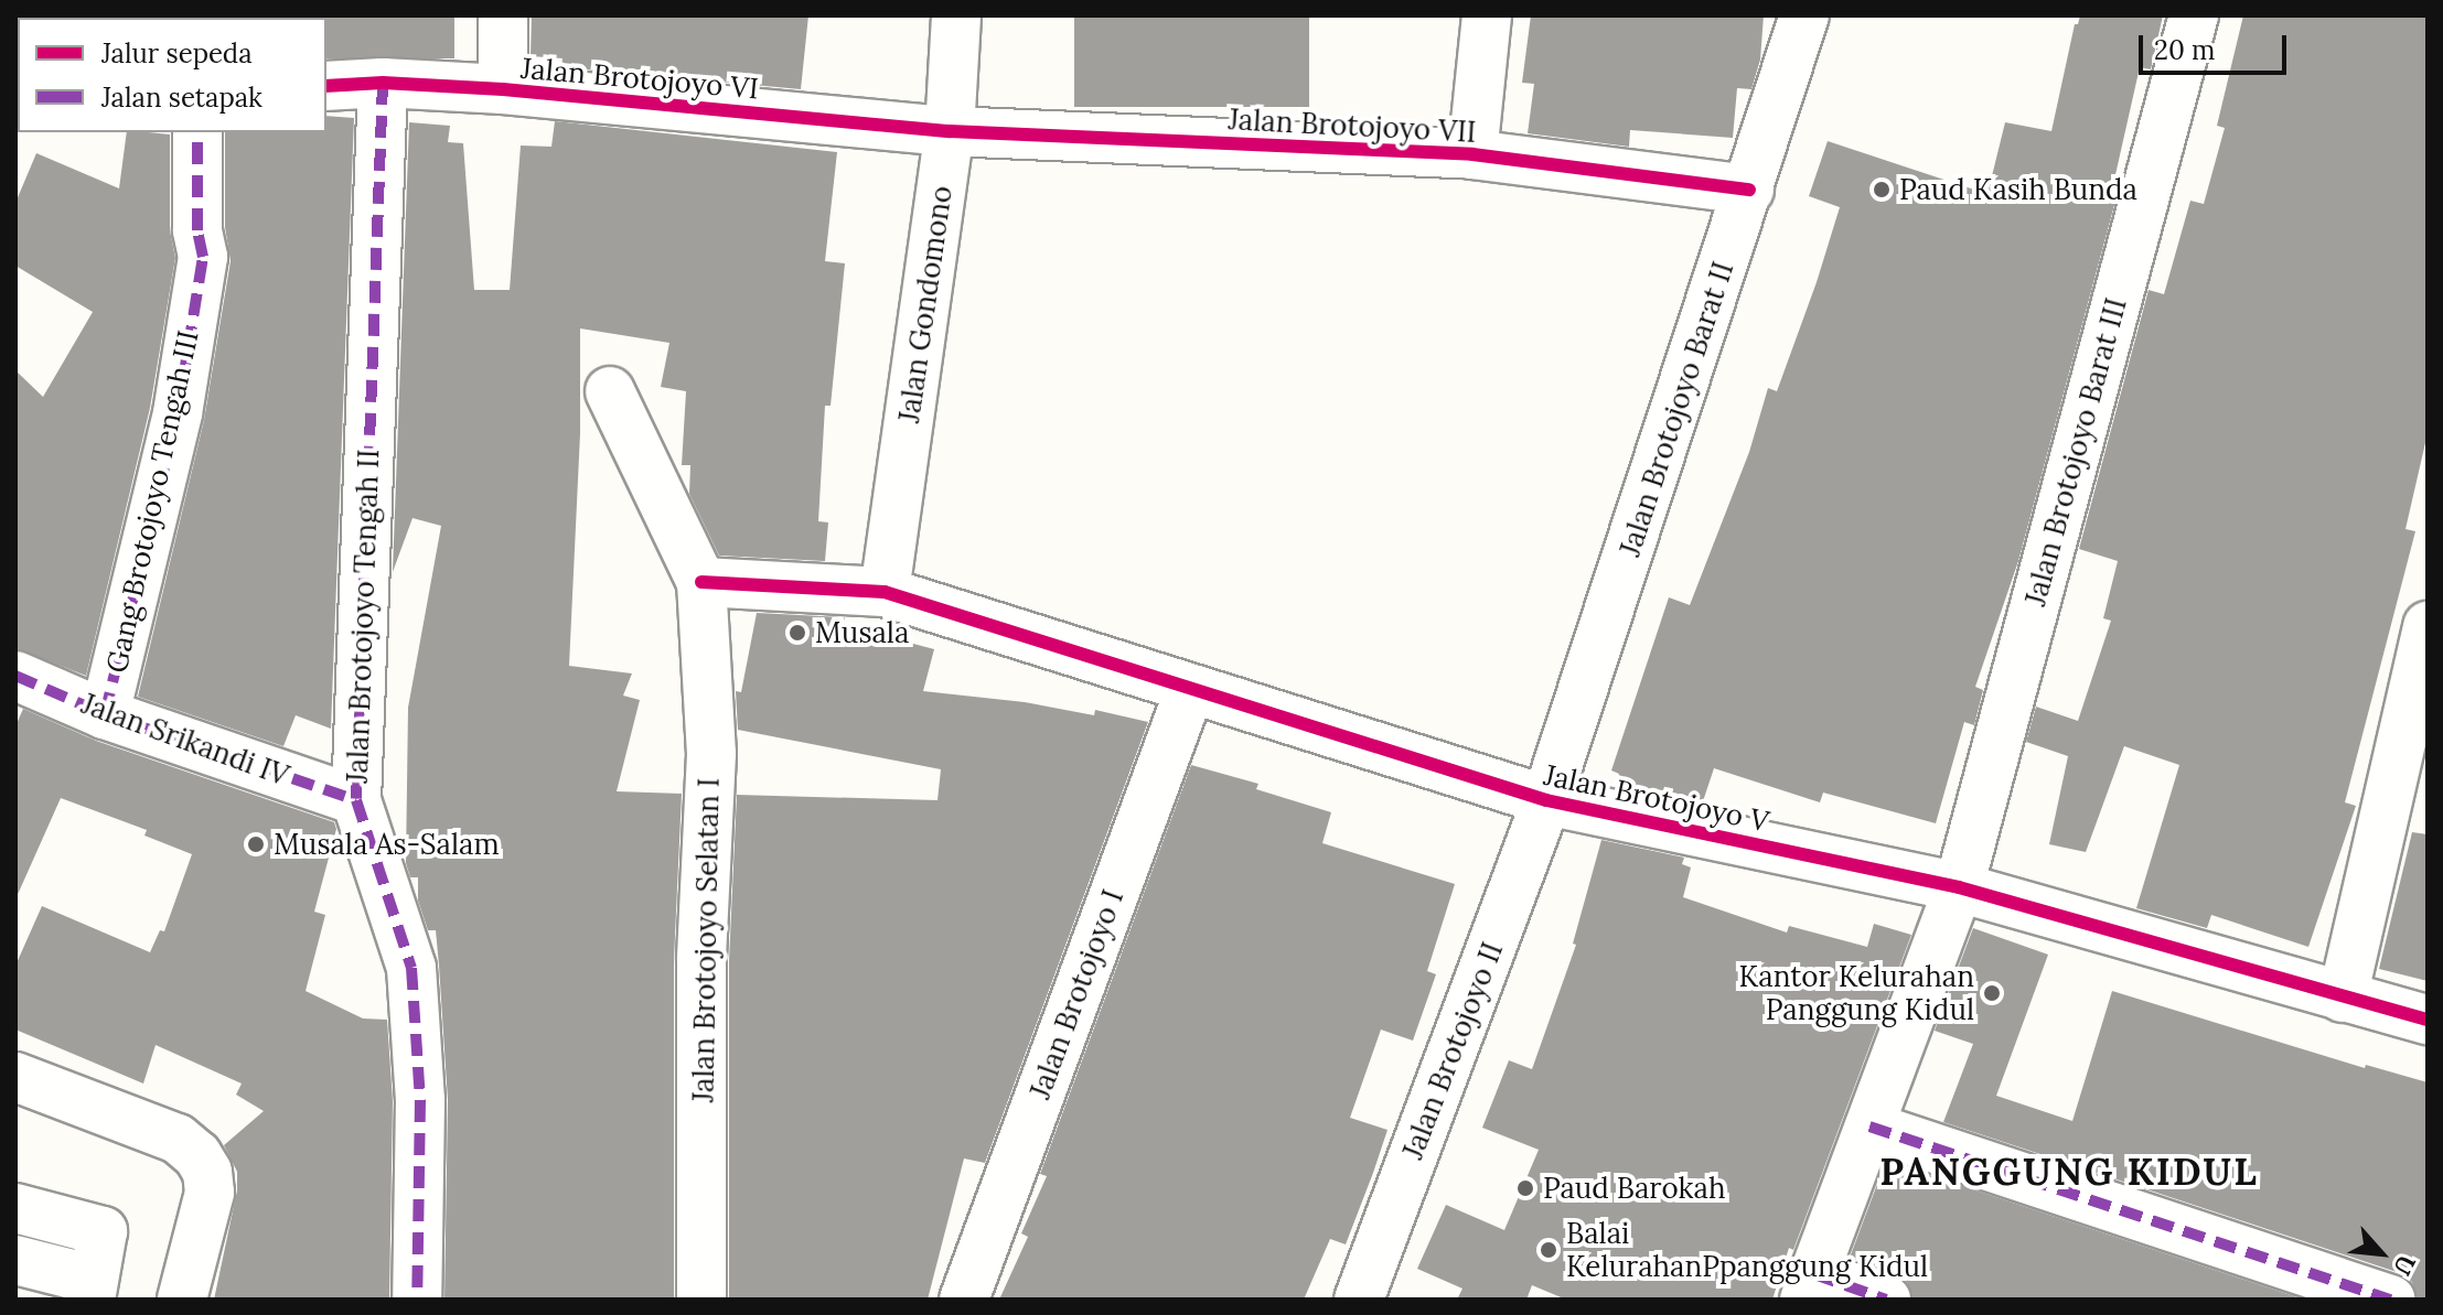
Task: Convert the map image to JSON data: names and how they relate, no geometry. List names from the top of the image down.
{
  "streets": {
    "street": [
      "Jalan Brotojoyo VI",
      "Jalan Brotojoyo VII",
      "Jalan Gondomono",
      "Jalan Brotojoyo Barat II",
      "Jalan Brotojoyo Barat III",
      "Gang Brotojoyo Tengah III",
      "Jalan Brotojoyo Tengah II",
      "Jalan Srikandi IV",
      "Jalan Brotojoyo V",
      "Jalan Brotojoyo Selatan I",
      "Jalan Brotojoyo I",
      "Jalan Brotojoyo II"
    ]
  },
  "crossings": [
    ["Jalan Brotojoyo VI", "Jalan Brotojoyo VII"],
    ["Jalan Brotojoyo VI", "Jalan Gondomono"],
    ["Jalan Brotojoyo VI", "Jalan Brotojoyo Tengah II"],
    ["Jalan Brotojoyo VII", "Jalan Gondomono"],
    ["Jalan Brotojoyo VII", "Jalan Brotojoyo Barat II"],
    ["Jalan Gondomono", "Jalan Brotojoyo V"],
    ["Jalan Brotojoyo Barat II", "Jalan Brotojoyo V"],
    ["Jalan Brotojoyo Barat II", "Jalan Brotojoyo II"],
    ["Jalan Brotojoyo Barat III", "Jalan Brotojoyo V"],
    ["Gang Brotojoyo Tengah III", "Jalan Srikandi IV"],
    ["Jalan Brotojoyo Tengah II", "Jalan Srikandi IV"],
    ["Jalan Brotojoyo V", "Jalan Brotojoyo Selatan I"],
    ["Jalan Brotojoyo V", "Jalan Brotojoyo I"],
    ["Jalan Brotojoyo V", "Jalan Brotojoyo II"]
  ],
  "districts": ["PANGGUNG KIDUL"],
  "places": [
    "Paud Kasih Bunda",
    "Musala",
    "Musala As-Salam",
    "Kantor Kelurahan Panggung Kidul",
    "Paud Barokah",
    "Balai KelurahanPpanggung Kidul"
  ],
  "legend": ["Jalur sepeda", "Jalan setapak"],
  "scale_bar": "20 m",
  "north": "bottom right"
}
